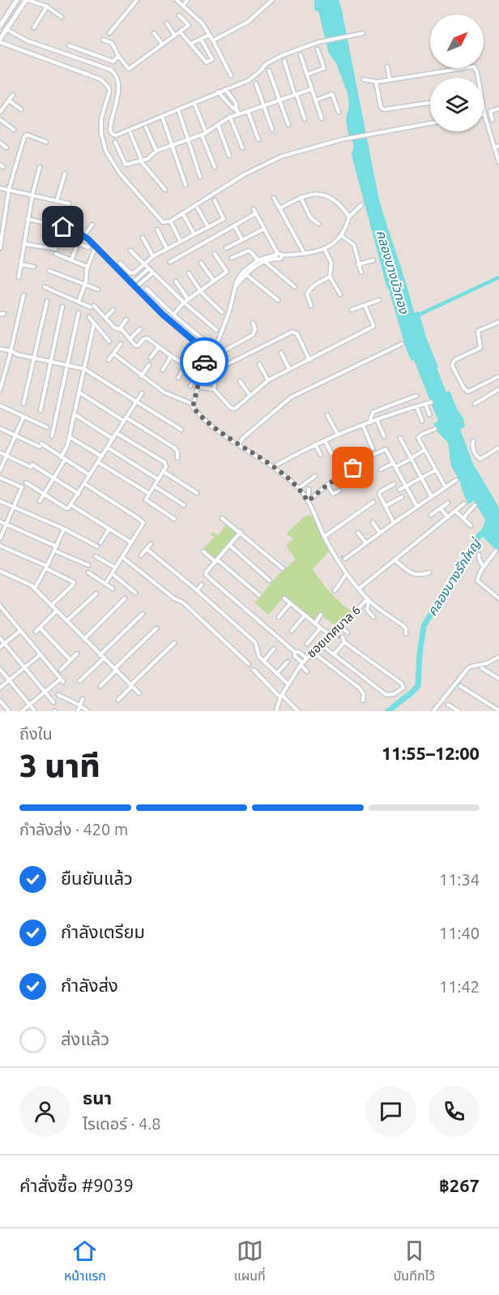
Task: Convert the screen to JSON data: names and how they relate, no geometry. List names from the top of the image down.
{
  "streets": {
    "street": ["ซอยเทศบาล 6"]
  },
  "water": ["คลองบางบัวทอง", "คลองบางรักใหญ่"],
  "north": "top right",
  "page": {
    "heading": ["3 นาที", "ถึงใน", "11:55–12:00"],
    "panel": [
      "ธนา",
      "ไรเดอร์ · 4.8",
      "คำสั่งซื้อ #9039",
      "฿267"
    ],
    "bar": "กำลังส่ง · 420 m",
    "list": [
      ["ยืนยันแล้ว", "11:34"],
      ["กำลังเตรียม", "11:40"],
      ["กำลังส่ง", "11:42"],
      "ส่งแล้ว"
    ],
    "tabs": ["หน้าแรก", "แผนที่", "บันทึกไว้"]
  }
}
